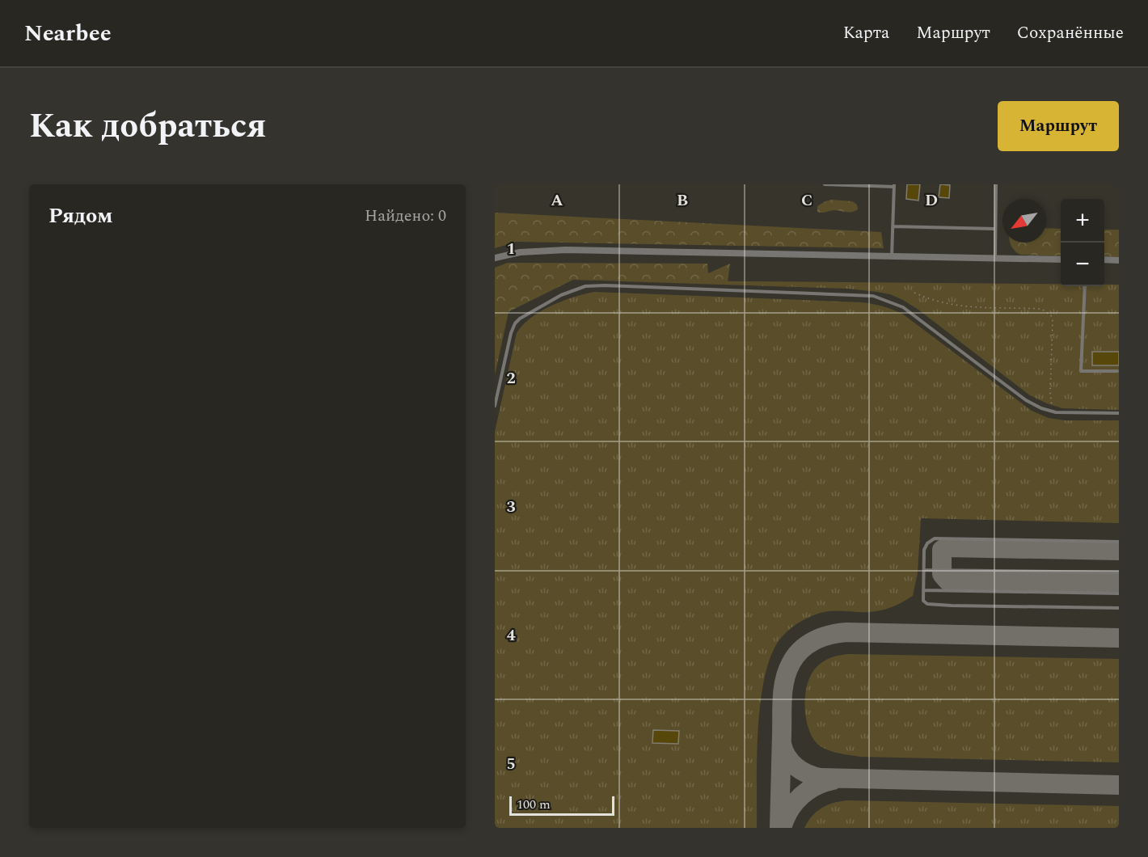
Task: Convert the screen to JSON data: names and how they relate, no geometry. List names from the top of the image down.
{
  "scale_bar": "100 m",
  "north": "bottom left",
  "page": {
    "header": "Nearbee",
    "nav": ["Карта", "Маршрут", "Сохранённые"],
    "title": "Как добраться",
    "buttons": "Маршрут",
    "heading": ["Рядом", "Найдено: 0"],
    "map_buttons": ["+", "−"],
    "scale": "100 m"
  },
  "grid": {
    "columns": [
      "A",
      "B",
      "C",
      "D"
    ],
    "rows": [
      "1",
      "2",
      "3",
      "4",
      "5"
    ]
  }
}
